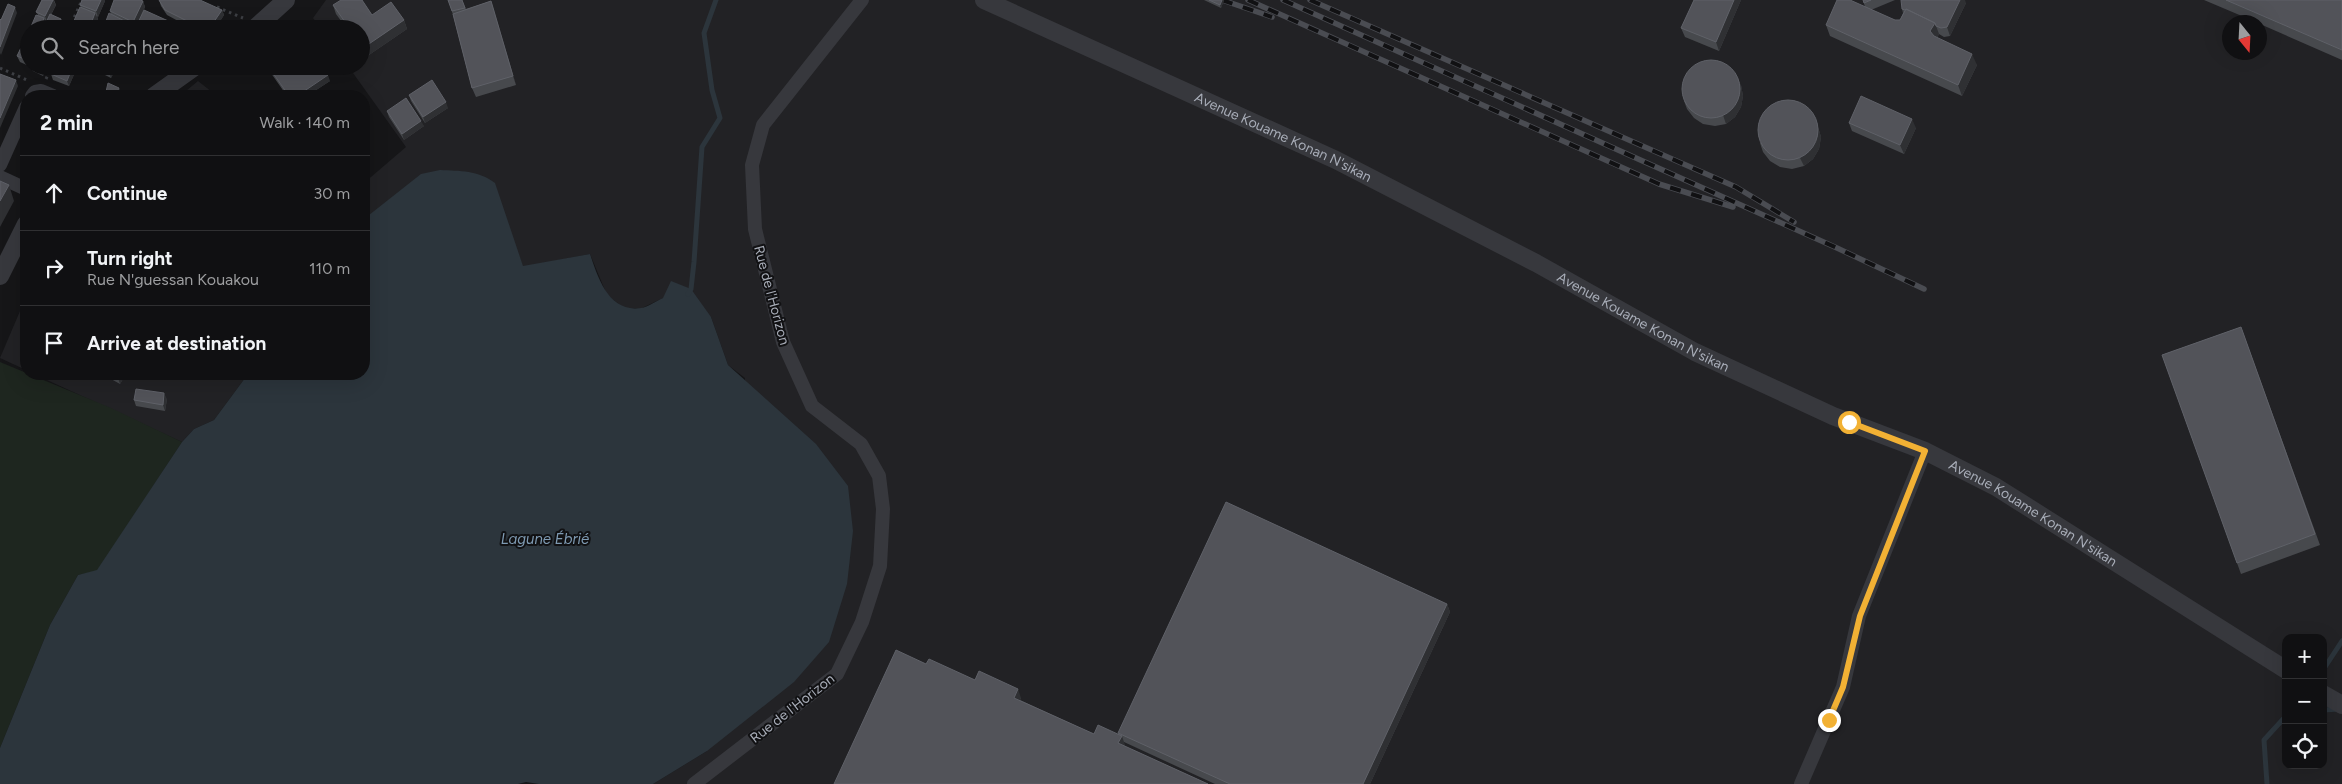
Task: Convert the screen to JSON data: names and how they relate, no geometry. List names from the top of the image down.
{
  "streets": {
    "street": ["Avenue Kouame Konan N'sikan", "Rue de l'Horizon"]
  },
  "water": ["Lagune Ébrié"],
  "north": "bottom",
  "page": {
    "search": "Search here",
    "heading": ["2 min", "Walk · 140 m"],
    "list": [
      ["Continue", "30 m"],
      ["Turn right", "Rue N'guessan Kouakou", "110 m"],
      "Arrive at destination"
    ],
    "map_buttons": ["+", "−"]
  }
}
